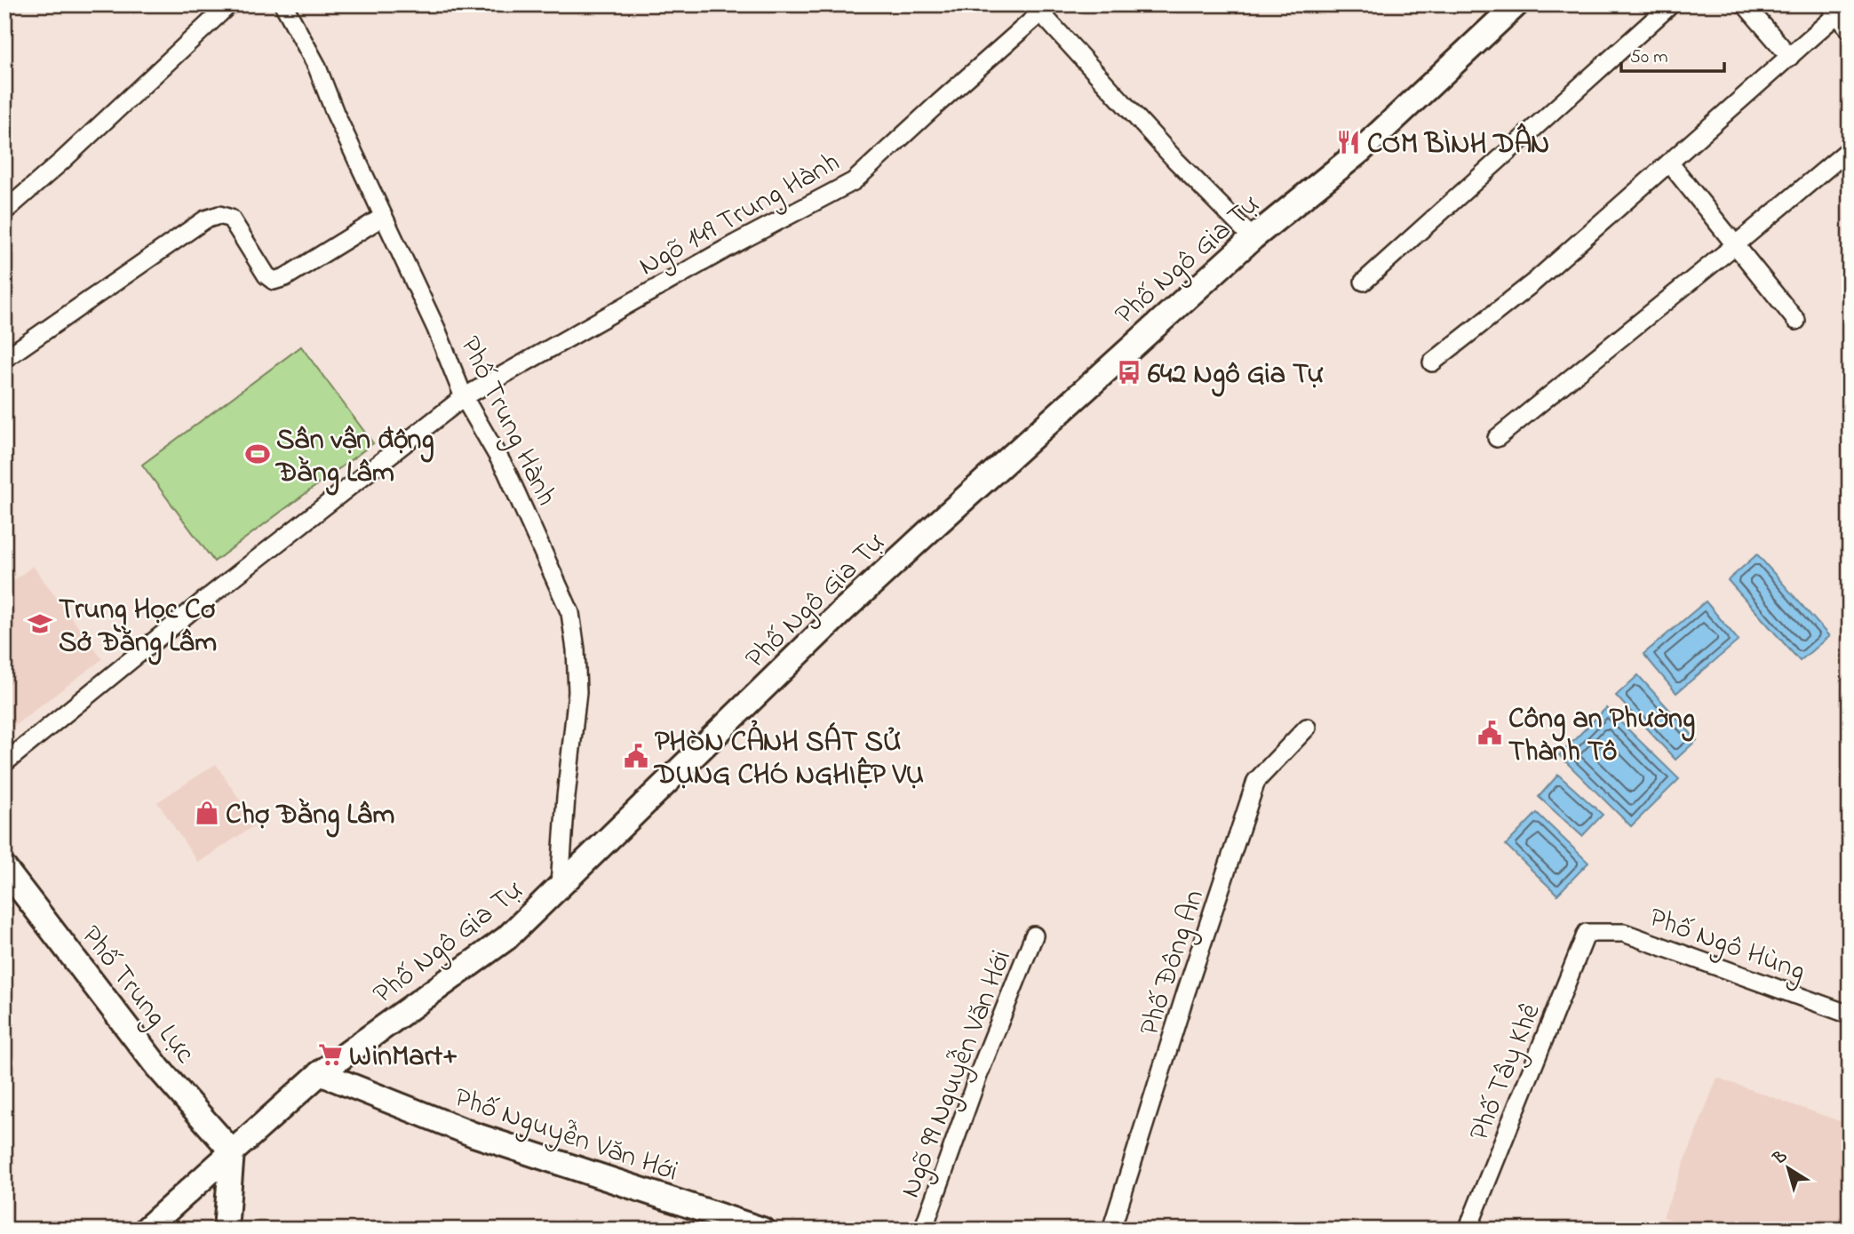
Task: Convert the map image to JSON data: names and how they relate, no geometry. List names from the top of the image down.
{
  "streets": {
    "main road": ["Phố Ngô Gia Tự", "Phố Trung Lực", "Phố Nguyễn Văn Hới"],
    "street": [
      "Ngõ 149 Trung Hành",
      "Phố Trung Hành",
      "Phố Ngô Hùng",
      "Phố Đông An",
      "Phố Tây Khê",
      "Ngõ 99 Nguyễn Văn Hới"
    ]
  },
  "crossings": [
    ["Ngõ 149 Trung Hành", "Phố Trung Hành"],
    ["Phố Ngô Gia Tự", "Phố Trung Hành"],
    ["Phố Ngô Gia Tự", "Phố Trung Lực"],
    ["Phố Ngô Gia Tự", "Phố Nguyễn Văn Hới"],
    ["Phố Ngô Hùng", "Phố Tây Khê"]
  ],
  "places": {
    "restaurant": ["CƠM BÌNH DÂN"],
    "bus stop": ["642 Ngô Gia Tự"],
    "sports": ["Sân vận động Đằng Lâm"],
    "school or university": ["Trung Học Cơ Sở Đằng Lâm"],
    "public building": ["Công an Phường Thành Tô", "PHÒN CẢNH SÁT SỬ DỤNG CHÓ NGHIỆP VỤ"],
    "shop": ["Chợ Đằng Lâm"],
    "supermarket": ["WinMart+"]
  },
  "scale_bar": "50 m",
  "north": "top left"
}
